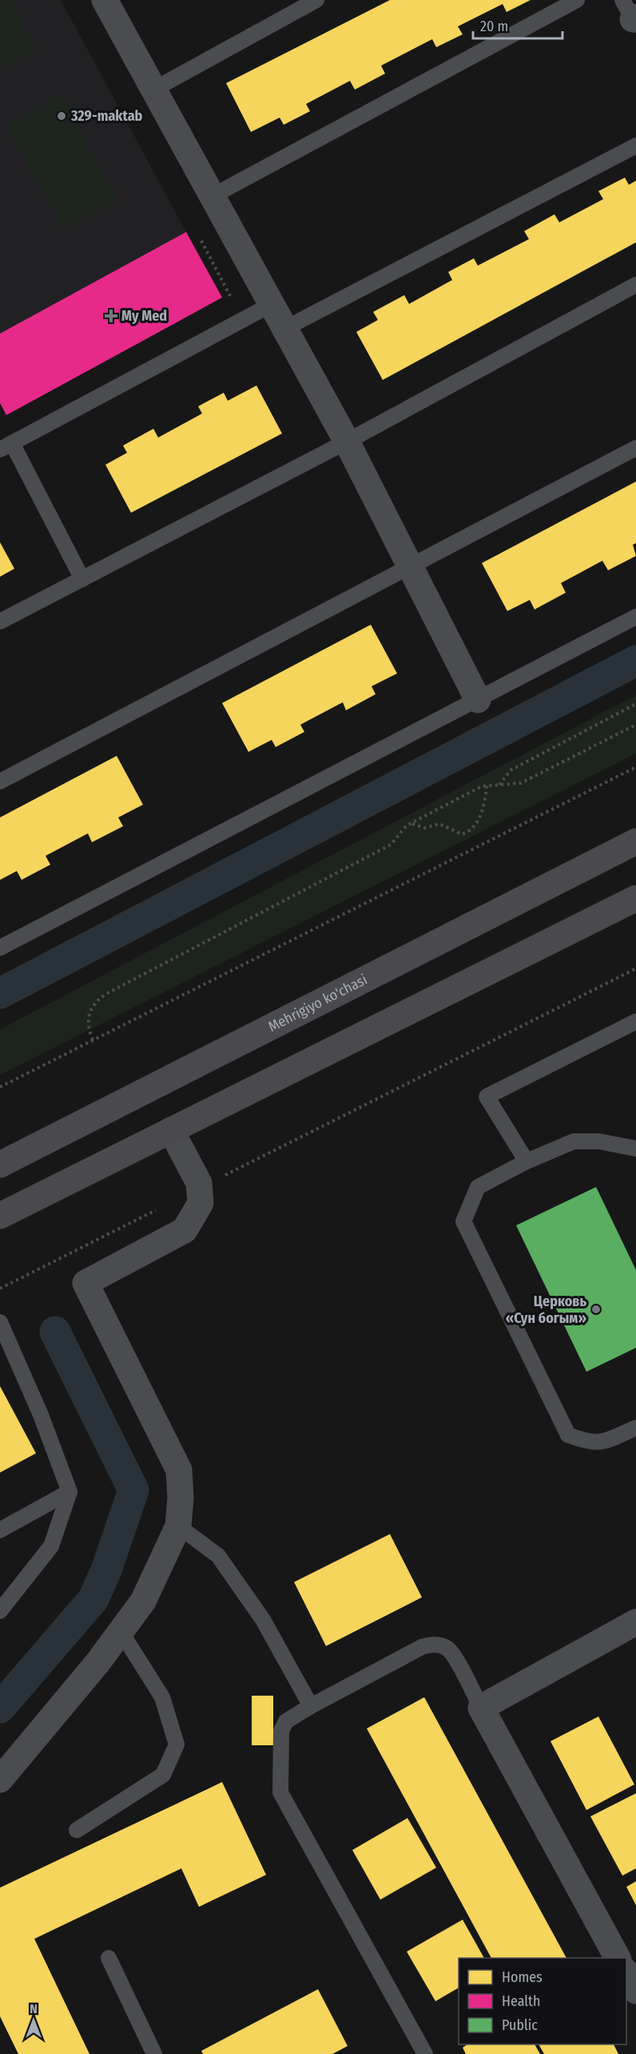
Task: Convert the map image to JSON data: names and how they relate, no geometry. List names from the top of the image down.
{
  "streets": {
    "main road": ["Mehrigiyo ko'chasi"]
  },
  "places": {
    "other": ["329-maktab", "Церковь «Сун богым»"],
    "health": ["My Med"]
  },
  "legend": ["Homes", "Health", "Public"],
  "scale_bar": "20 m",
  "north": "top"
}
